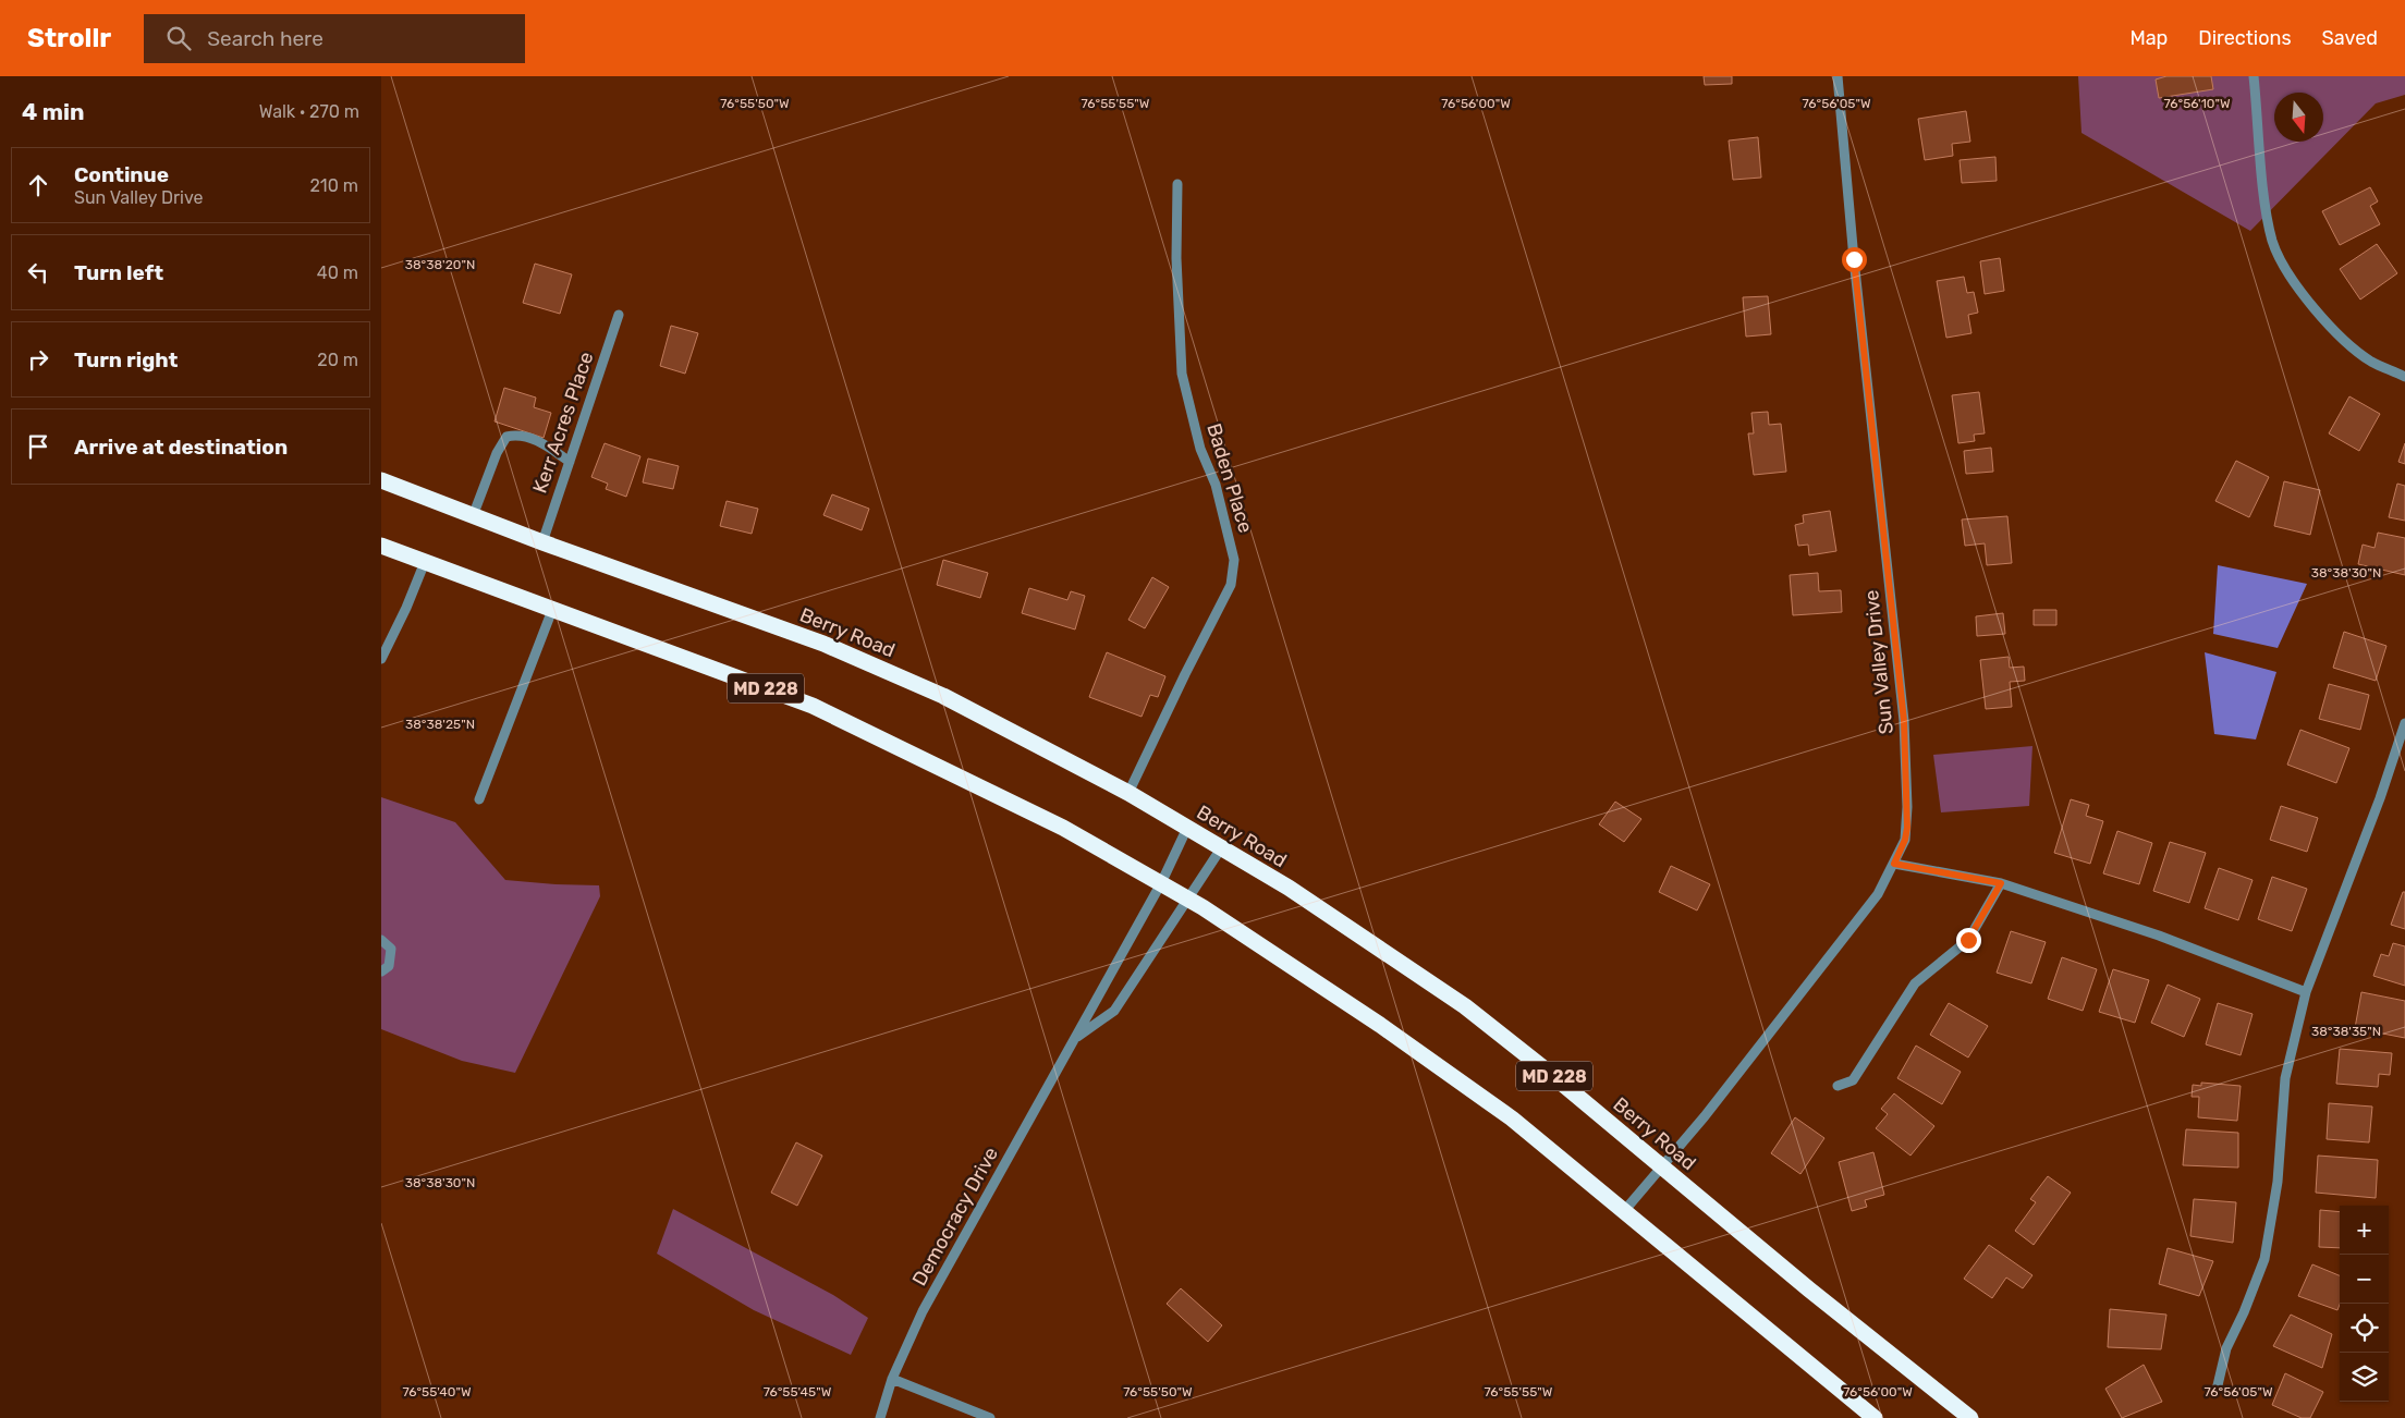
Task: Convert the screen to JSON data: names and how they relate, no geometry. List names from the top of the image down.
{
  "streets": {
    "highway": ["Berry Road", "MD 228"],
    "street": [
      "Kerr Acres Place",
      "Baden Place",
      "Sun Valley Drive",
      "Democracy Drive"
    ]
  },
  "crossings": [
    ["Kerr Acres Place", "Berry Road"],
    ["Baden Place", "Berry Road"],
    ["Berry Road", "Sun Valley Drive"],
    ["Berry Road", "Democracy Drive"],
    ["Sun Valley Drive", "MD 228"],
    ["MD 228", "Democracy Drive"]
  ],
  "north": "bottom",
  "page": {
    "header": "Strollr",
    "search": "Search here",
    "nav": ["Map", "Directions", "Saved"],
    "heading": ["4 min", "Walk · 270 m"],
    "list": [
      ["Continue", "Sun Valley Drive", "210 m"],
      ["Turn left", "40 m"],
      ["Turn right", "20 m"],
      "Arrive at destination"
    ],
    "map_buttons": ["+", "−"]
  },
  "coordinates": [
    "76°55'50\"W",
    "76°55'55\"W",
    "76°56'00\"W",
    "76°56'05\"W",
    "76°56'10\"W",
    "38°38'20\"N",
    "38°38'30\"N",
    "38°38'25\"N",
    "38°38'35\"N",
    "76°55'40\"W",
    "76°55'45\"W"
  ]
}
